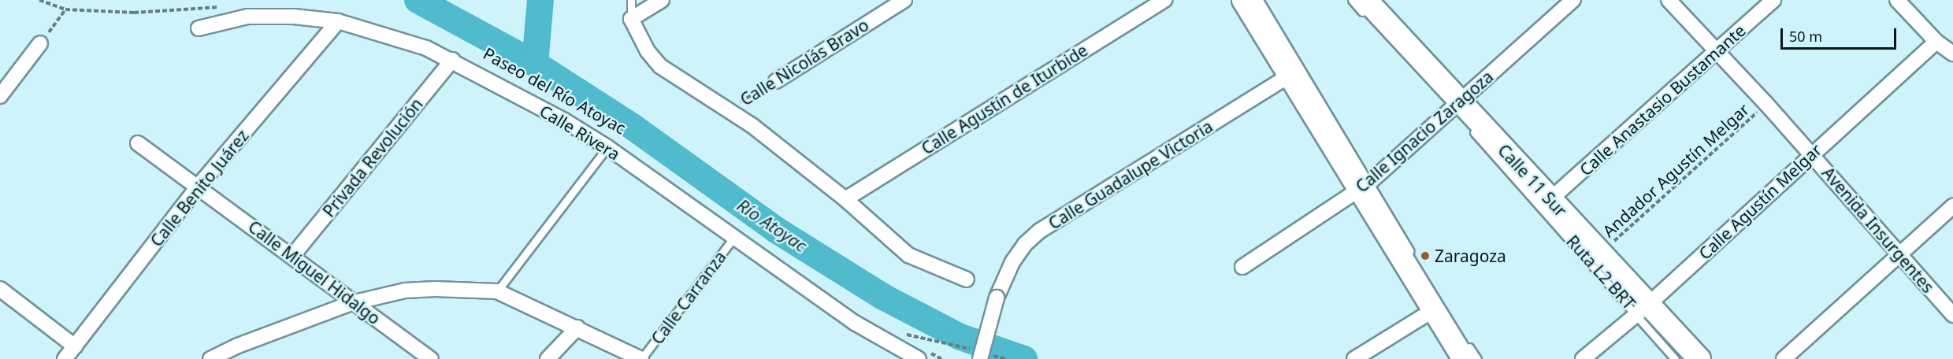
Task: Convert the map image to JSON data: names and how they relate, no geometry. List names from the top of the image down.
{
  "streets": {
    "main road": ["Calle 11 Sur"],
    "street": [
      "Calle Nicolás Bravo",
      "Calle Agustín de Iturbide",
      "Calle Anastasio Bustamante",
      "Calle Ignacio Zaragoza",
      "Calle Rivera",
      "Privada Revolución",
      "Calle Guadalupe Victoria",
      "Calle Benito Juárez",
      "Calle Agustín Melgar",
      "Avenida Insurgentes",
      "Calle Miguel Hidalgo"
    ],
    "lane": ["Ruta L2 BRT", "Calle Carranza"],
    "path": ["Andador Agustín Melgar"]
  },
  "crossings": [
    ["Calle Anastasio Bustamante", "Calle 11 Sur"],
    ["Calle Anastasio Bustamante", "Avenida Insurgentes"],
    ["Calle Ignacio Zaragoza", "Calle 11 Sur"],
    ["Calle Rivera", "Privada Revolución"],
    ["Calle Rivera", "Calle Benito Juárez"],
    ["Calle Rivera", "Calle Carranza"],
    ["Privada Revolución", "Calle Miguel Hidalgo"],
    ["Andador Agustín Melgar", "Calle 11 Sur"],
    ["Andador Agustín Melgar", "Avenida Insurgentes"],
    ["Calle 11 Sur", "Calle Agustín Melgar"],
    ["Calle 11 Sur", "Ruta L2 BRT"],
    ["Calle Benito Juárez", "Calle Miguel Hidalgo"],
    ["Calle Agustín Melgar", "Avenida Insurgentes"],
    ["Calle Agustín Melgar", "Ruta L2 BRT"]
  ],
  "water": ["Río Atoyac"],
  "places": ["Zaragoza"],
  "scale_bar": "50 m"
}
